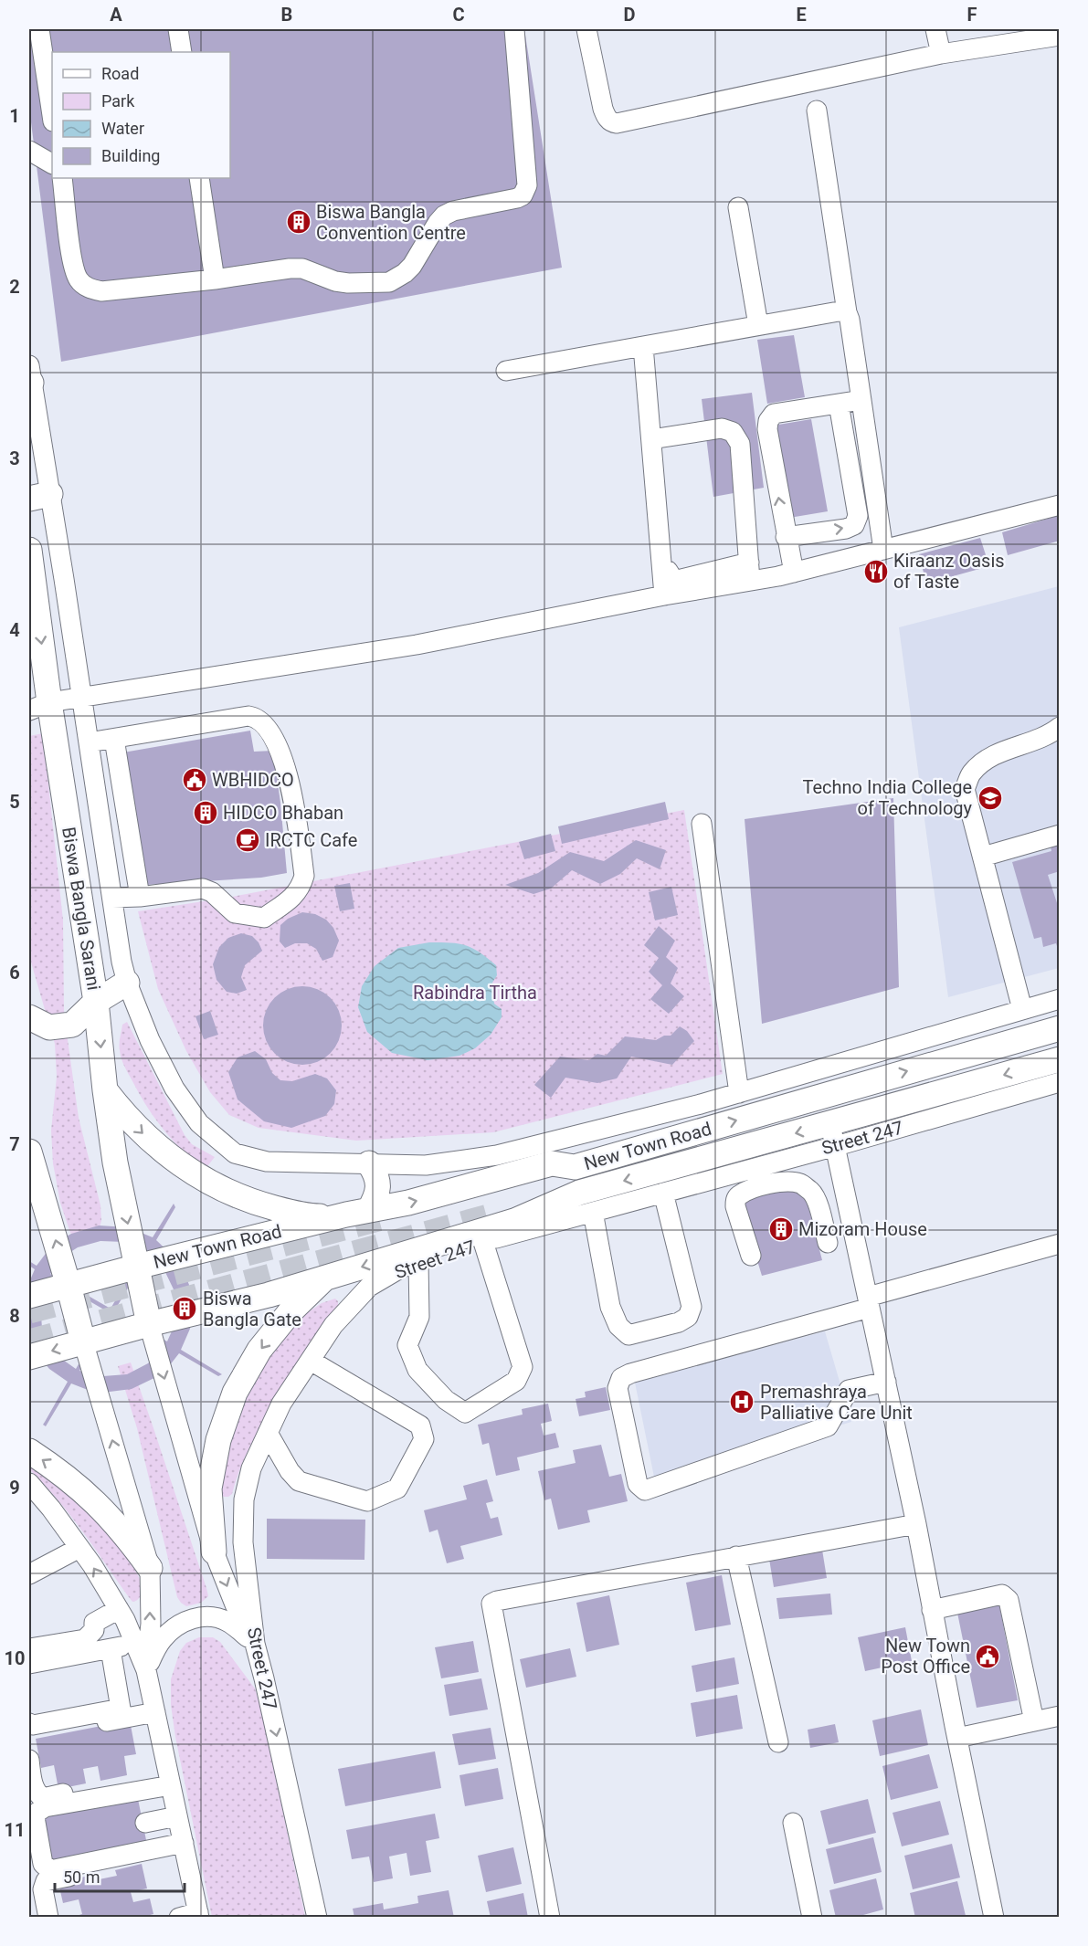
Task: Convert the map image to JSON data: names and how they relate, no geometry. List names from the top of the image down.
{
  "streets": {
    "main road": ["Biswa Bangla Sarani", "New Town Road"],
    "street": ["Street 247"]
  },
  "crossings": [
    ["Biswa Bangla Sarani", "New Town Road"]
  ],
  "parks": ["Rabindra Tirtha"],
  "places": {
    "building": [
      "Biswa Bangla Convention Centre",
      "HIDCO Bhaban",
      "Mizoram House",
      "Biswa Bangla Gate"
    ],
    "restaurant": ["Kiraanz Oasis of Taste"],
    "public building": ["WBHIDCO", "New Town Post Office"],
    "school or university": ["Techno India College of Technology"],
    "cafe": ["IRCTC Cafe"],
    "hospital": ["Premashraya Palliative Care Unit"]
  },
  "legend": [
    "Road",
    "Park",
    "Water",
    "Building"
  ],
  "scale_bar": "50 m",
  "grid": {
    "columns": [
      "A",
      "B",
      "C",
      "D",
      "E",
      "F"
    ],
    "rows": [
      "1",
      "2",
      "3",
      "4",
      "5",
      "6",
      "7",
      "8",
      "9",
      "10",
      "11"
    ]
  }
}
